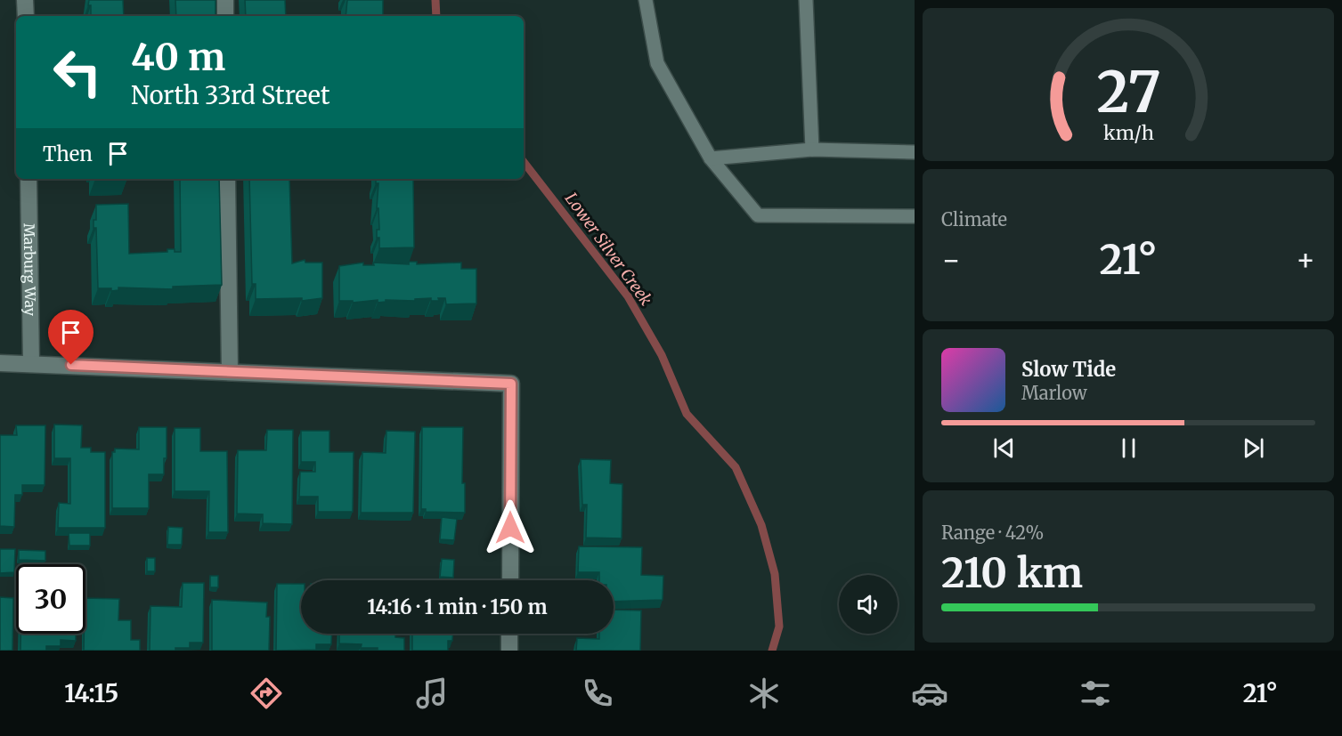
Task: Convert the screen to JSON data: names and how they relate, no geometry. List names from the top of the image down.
{
  "streets": {
    "street": ["Marburg Way"]
  },
  "water": ["Lower Silver Creek"],
  "page": {
    "turn": ["40 m", "North 33rd Street"],
    "then": "Then",
    "tile": [
      "Climate",
      ["Range · 42%", "210 km"]
    ],
    "heat": ["−", "21°", "+"],
    "song": ["Slow Tide", "Marlow"],
    "limit": "30",
    "trip": "14:16 · 1 min · 150 m",
    "tabs": ["14:15", "21°"],
    "gauge": ["27", "km/h"]
  }
}
